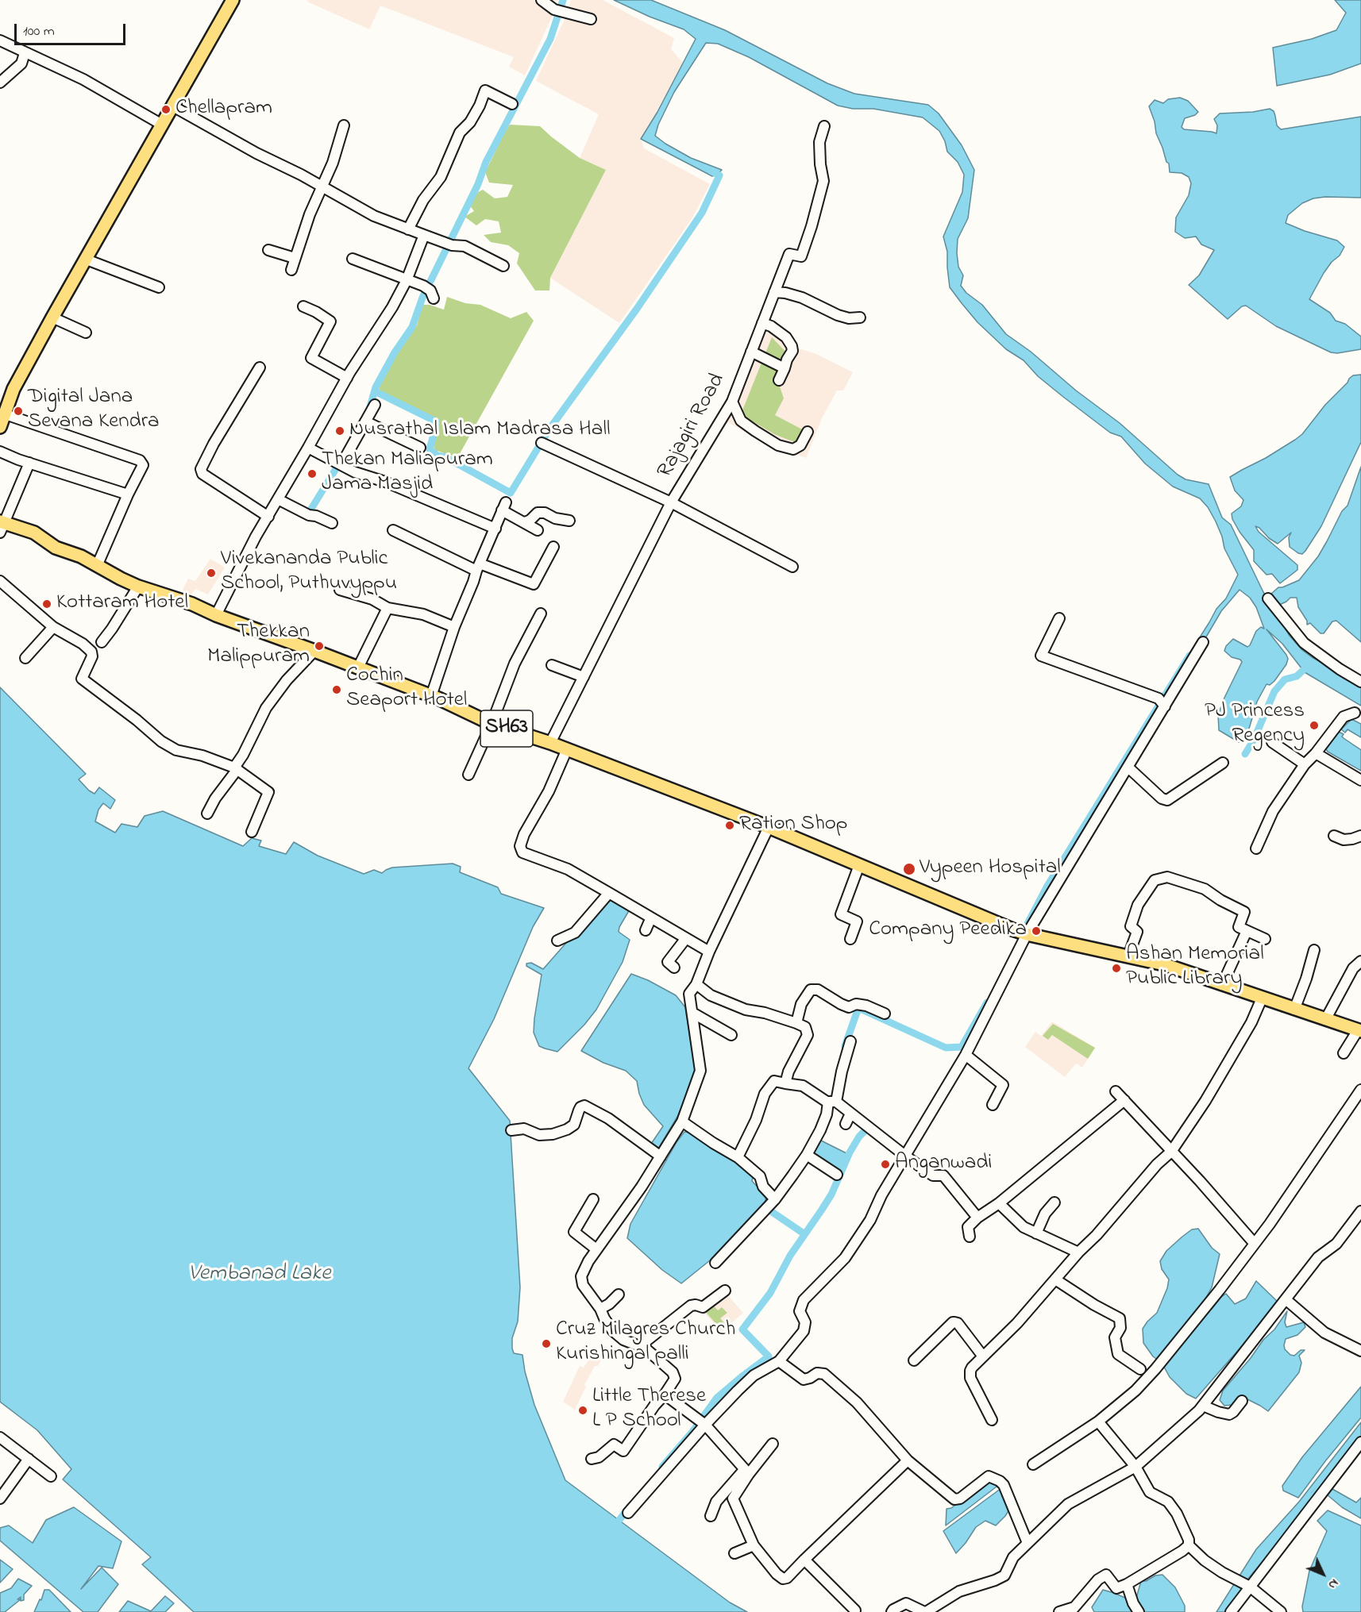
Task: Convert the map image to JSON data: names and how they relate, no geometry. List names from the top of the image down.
{
  "streets": {
    "main road": ["SH63"],
    "street": ["Rajagiri Road"]
  },
  "crossings": [
    ["Rajagiri Road", "SH63"]
  ],
  "water": ["Vembanad Lake"],
  "places": [
    "Chellapram",
    "Digital Jana Sevana Kendra",
    "Nusrathal Islam Madrasa Hall",
    "Thekan Maliapuram Jama Masjid",
    "Vivekananda Public School, Puthuvyppu",
    "Kottaram Hotel",
    "Thekkan Malippuram",
    "Cochin Seaport Hotel",
    "PJ Princess Regency",
    "Ration Shop",
    "Vypeen Hospital",
    "Company Peedika",
    "Ashan Memorial Public Library",
    "Anganwadi",
    "Cruz Milagres Church Kurishingal palli",
    "Little Therese L P School"
  ],
  "scale_bar": "100 m",
  "north": "bottom right"
}
